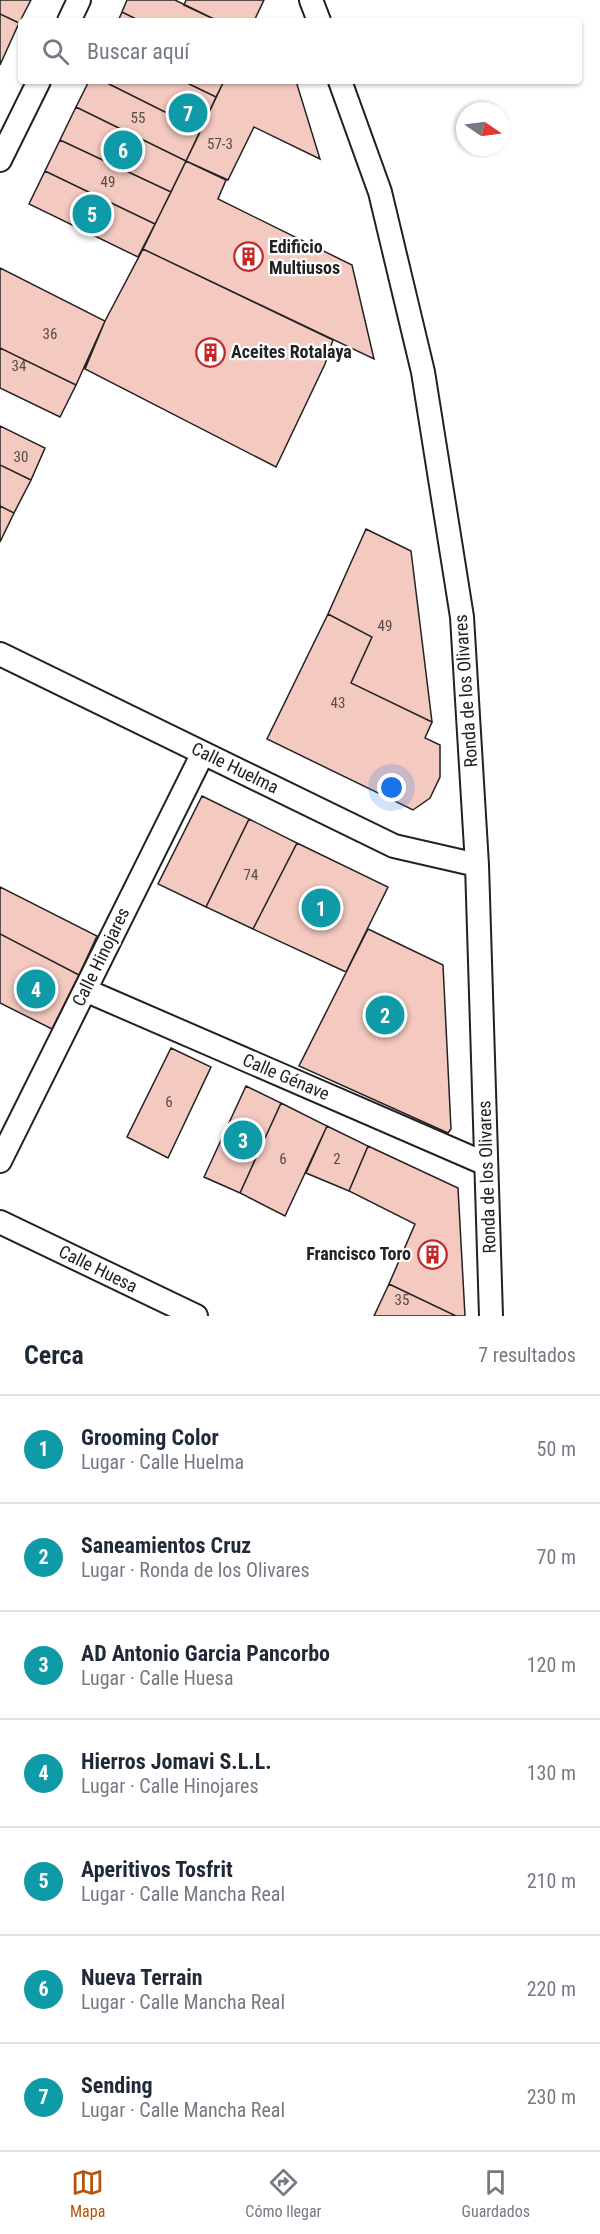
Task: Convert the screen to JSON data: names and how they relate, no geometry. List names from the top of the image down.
{
  "streets": {
    "street": [
      "Ronda de los Olivares",
      "Calle Huelma",
      "Calle Hinojares",
      "Calle Génave",
      "Calle Huesa"
    ]
  },
  "crossings": [
    ["Ronda de los Olivares", "Calle Huelma"],
    ["Ronda de los Olivares", "Calle Génave"],
    ["Calle Huelma", "Calle Hinojares"],
    ["Calle Hinojares", "Calle Génave"]
  ],
  "places": {
    "building": ["Edificio Multiusos", "Aceites Rotalaya", "Francisco Toro"]
  },
  "house_numbers": [
    "55",
    "57-3",
    "49",
    "36",
    "34",
    "30",
    "49",
    "43",
    "74",
    "6",
    "6",
    "2",
    "35"
  ],
  "north": "right",
  "page": {
    "search": "Buscar aquí",
    "pins": [
      "7",
      "6",
      "5",
      "1",
      "4",
      "2",
      "3"
    ],
    "heading": ["Cerca", "7 resultados"],
    "list": [
      {
        "mark": "1",
        "name": "Grooming Color",
        "note": "Lugar · Calle Huelma",
        "value": "50 m"
      },
      {
        "mark": "2",
        "name": "Saneamientos Cruz",
        "note": "Lugar · Ronda de los Olivares",
        "value": "70 m"
      },
      {
        "mark": "3",
        "name": "AD Antonio Garcia Pancorbo",
        "note": "Lugar · Calle Huesa",
        "value": "120 m"
      },
      {
        "mark": "4",
        "name": "Hierros Jomavi S.L.L.",
        "note": "Lugar · Calle Hinojares",
        "value": "130 m"
      },
      {
        "mark": "5",
        "name": "Aperitivos Tosfrit",
        "note": "Lugar · Calle Mancha Real",
        "value": "210 m"
      },
      {
        "mark": "6",
        "name": "Nueva Terrain",
        "note": "Lugar · Calle Mancha Real",
        "value": "220 m"
      },
      {
        "mark": "7",
        "name": "Sending",
        "note": "Lugar · Calle Mancha Real",
        "value": "230 m"
      }
    ],
    "nav": ["Mapa", "Cómo llegar", "Guardados"]
  }
}
